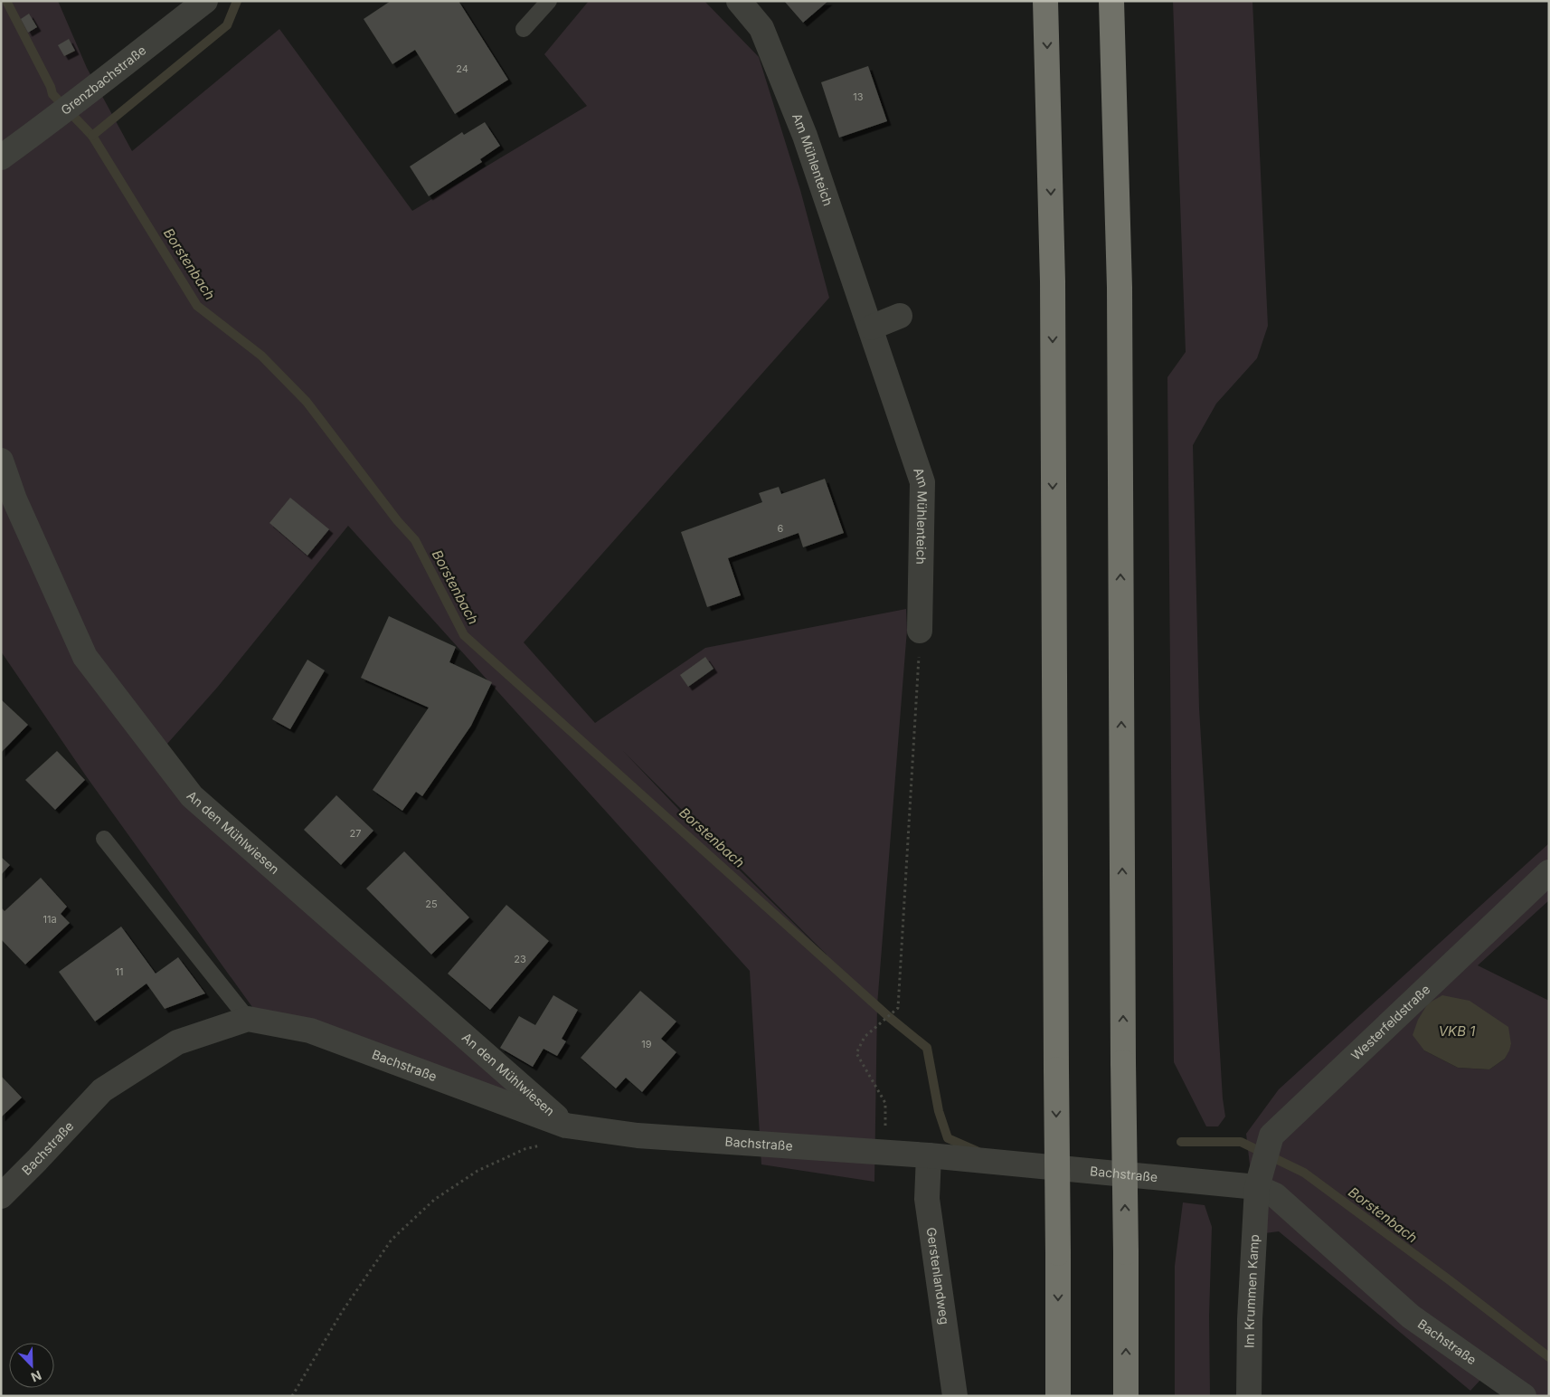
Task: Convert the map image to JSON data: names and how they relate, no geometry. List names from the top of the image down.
{
  "streets": {
    "street": [
      "Grenzbachstraße",
      "Am Mühlenteich",
      "An den Mühlwiesen",
      "Westerfeldstraße",
      "Bachstraße",
      "Gerstenlandweg",
      "Im Krummen Kamp"
    ]
  },
  "crossings": [
    ["An den Mühlwiesen", "Bachstraße"],
    ["Westerfeldstraße", "Bachstraße"],
    ["Westerfeldstraße", "Im Krummen Kamp"],
    ["Bachstraße", "Gerstenlandweg"],
    ["Bachstraße", "Im Krummen Kamp"]
  ],
  "water": ["Borstenbach", "VKB 1"],
  "house_numbers": [
    "24",
    "13",
    "6",
    "27",
    "25",
    "11a",
    "23",
    "11",
    "19"
  ],
  "north": "bottom right"
}
